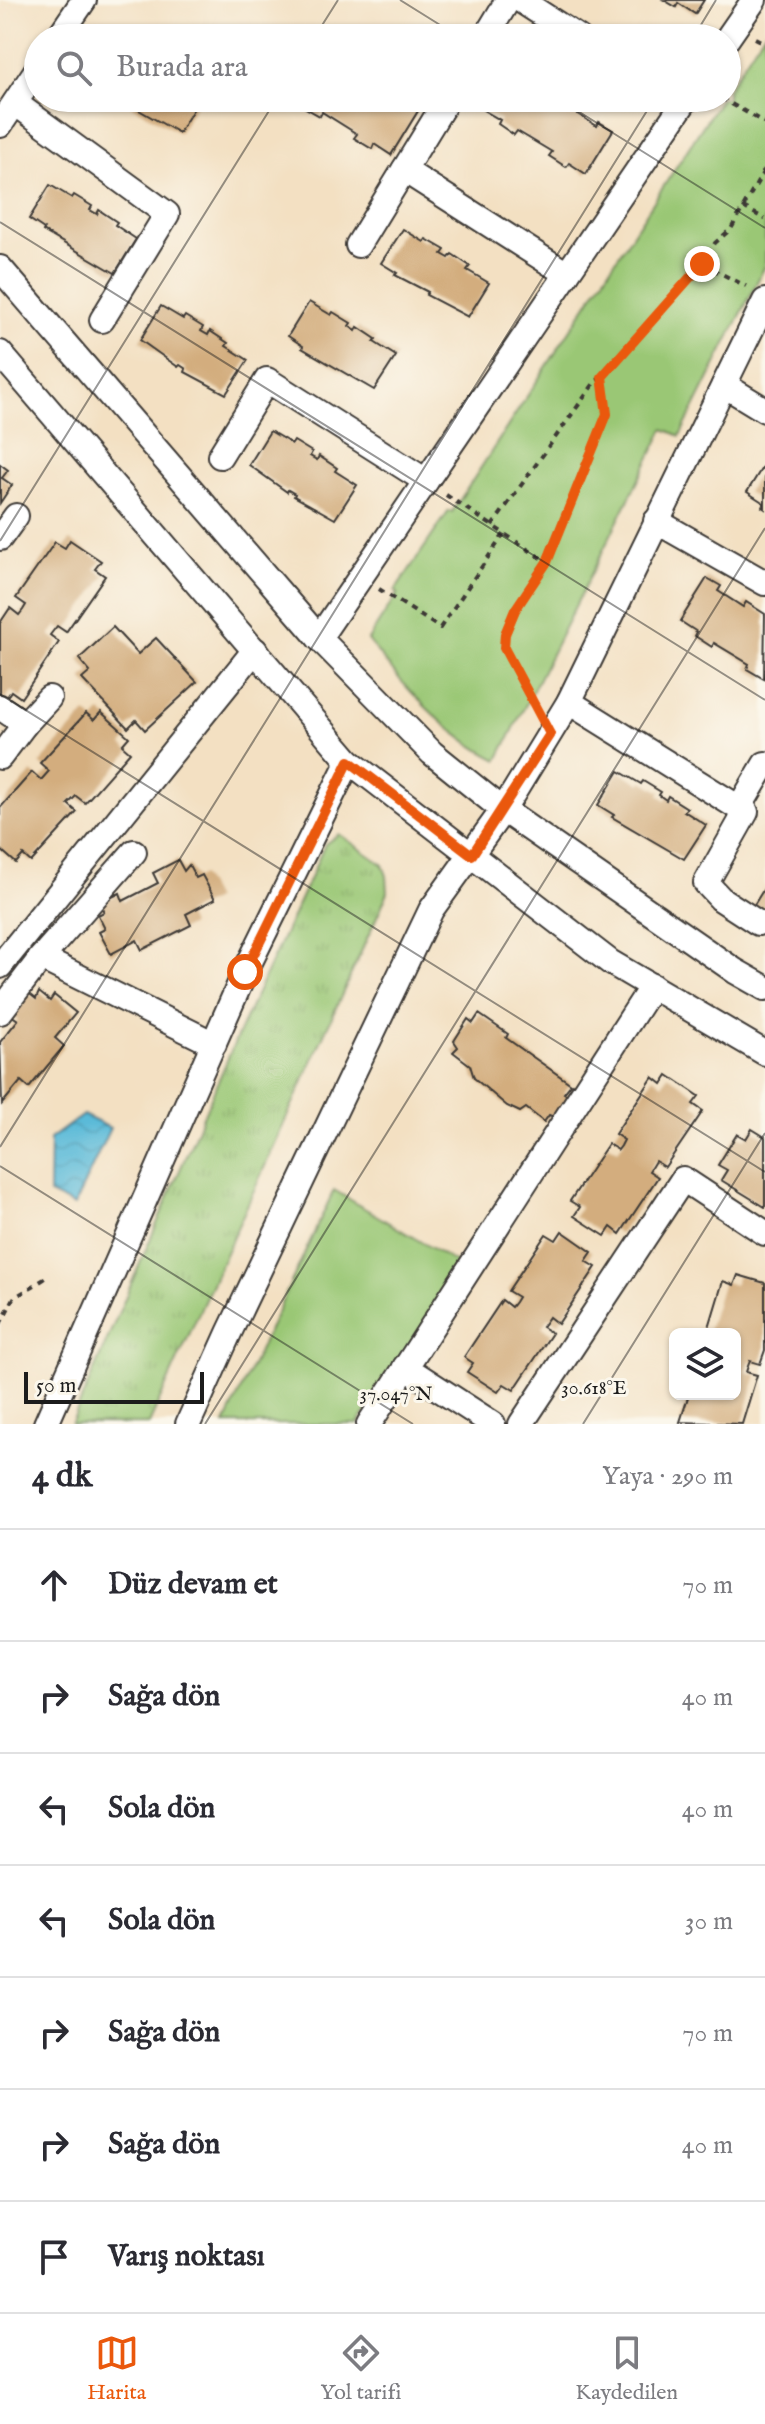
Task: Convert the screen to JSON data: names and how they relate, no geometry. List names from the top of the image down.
{
  "scale_bar": "50 m",
  "page": {
    "search": "Burada ara",
    "scale": "50 m",
    "heading": ["4 dk", "Yaya · 290 m"],
    "list": [
      ["Düz devam et", "70 m"],
      ["Sağa dön", "40 m"],
      ["Sola dön", "40 m"],
      ["Sola dön", "30 m"],
      ["Sağa dön", "70 m"],
      ["Sağa dön", "40 m"],
      "Varış noktası"
    ],
    "nav": ["Harita", "Yol tarifi", "Kaydedilen"]
  },
  "coordinates": ["30.618°E", "37.047°N"]
}
